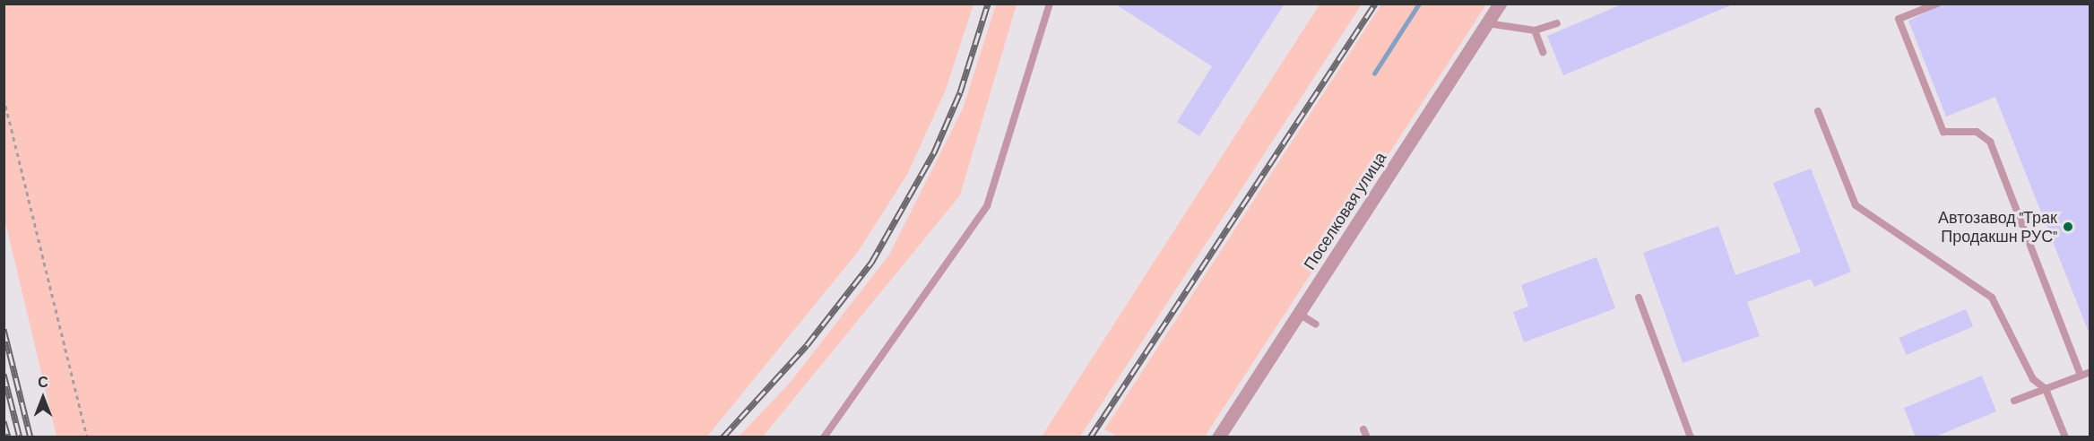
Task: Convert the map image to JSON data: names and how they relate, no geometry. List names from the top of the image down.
{
  "streets": {
    "street": ["Поселковая улица"]
  },
  "places": ["Автозавод \"Трак Продакшн РУС\""],
  "north": "top"
}
